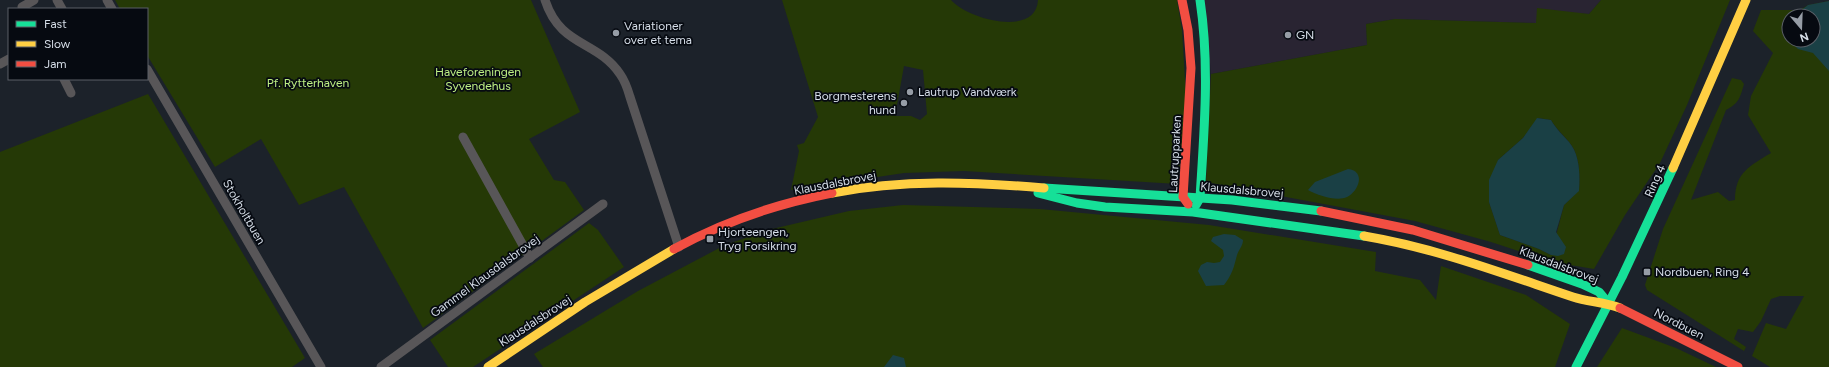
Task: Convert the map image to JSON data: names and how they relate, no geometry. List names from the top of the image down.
{
  "streets": {
    "street": [
      "Lautrupparken",
      "Ring 4",
      "Klausdalsbrovej",
      "Stokholtbuen",
      "Gammel Klausdalsbrovej",
      "Nordbuen"
    ]
  },
  "crossings": [
    ["Lautrupparken", "Klausdalsbrovej"],
    ["Ring 4", "Klausdalsbrovej"],
    ["Ring 4", "Nordbuen"],
    ["Klausdalsbrovej", "Nordbuen"]
  ],
  "parks": ["Haveforeningen Syvendehus", "Pf. Rytterhaven"],
  "places": {
    "other": [
      "Variationer over et tema",
      "GN",
      "Lautrup Vandværk",
      "Borgmesterens hund"
    ],
    "transit": ["Hjorteengen, Tryg Forsikring", "Nordbuen, Ring 4"]
  },
  "legend": ["Fast", "Slow", "Jam"],
  "north": "bottom"
}
